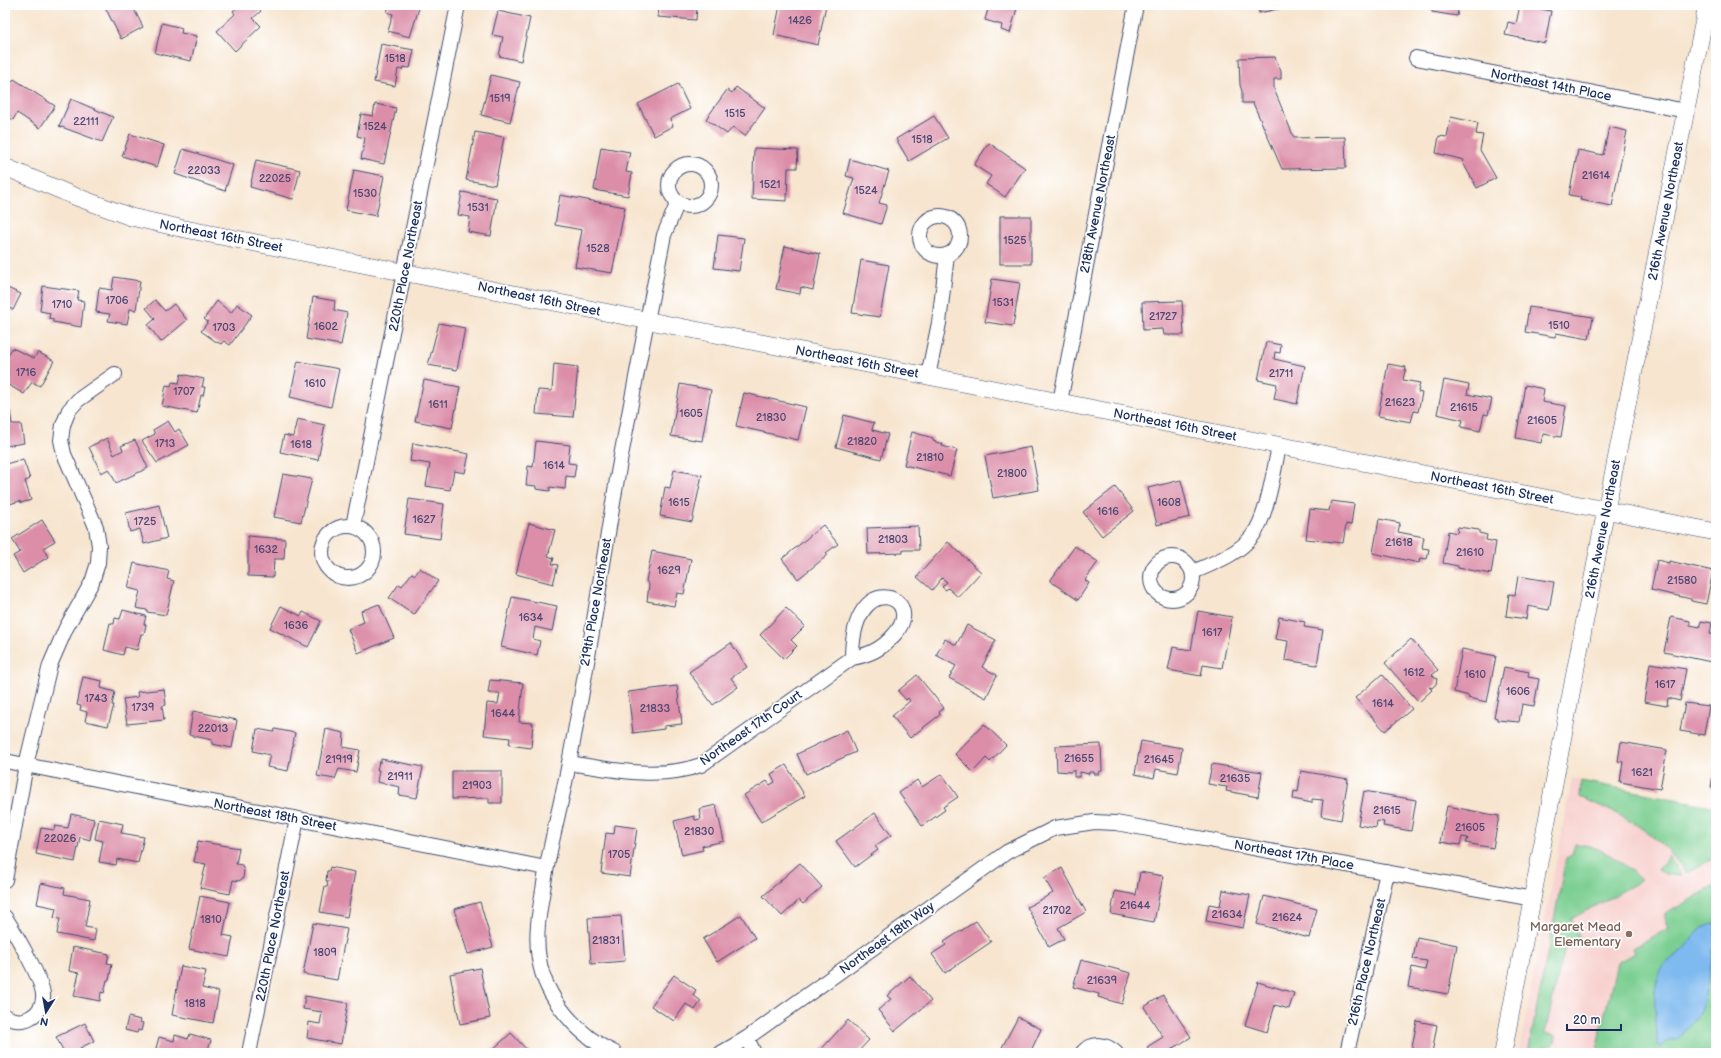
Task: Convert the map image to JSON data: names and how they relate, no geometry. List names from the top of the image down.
{
  "streets": {
    "street": [
      "Northeast 14th Place",
      "218th Avenue Northeast",
      "216th Avenue Northeast",
      "Northeast 16th Street",
      "220th Place Northeast",
      "219th Place Northeast",
      "Northeast 17th Court",
      "Northeast 18th Street",
      "Northeast 17th Place",
      "Northeast 18th Way",
      "216th Place Northeast"
    ]
  },
  "crossings": [
    ["Northeast 14th Place", "216th Avenue Northeast"],
    ["218th Avenue Northeast", "Northeast 16th Street"],
    ["216th Avenue Northeast", "Northeast 16th Street"],
    ["216th Avenue Northeast", "Northeast 17th Place"],
    ["Northeast 16th Street", "220th Place Northeast"],
    ["Northeast 16th Street", "219th Place Northeast"],
    ["220th Place Northeast", "Northeast 18th Street"],
    ["219th Place Northeast", "Northeast 17th Court"],
    ["219th Place Northeast", "Northeast 18th Street"],
    ["Northeast 17th Place", "Northeast 18th Way"],
    ["Northeast 17th Place", "216th Place Northeast"]
  ],
  "places": ["Margaret Mead Elementary"],
  "house_numbers": [
    "1426",
    "1518",
    "1519",
    "1515",
    "22111",
    "1524",
    "1518",
    "22033",
    "21614",
    "22025",
    "1521",
    "1524",
    "1530",
    "1531",
    "1525",
    "1528",
    "1706",
    "1531",
    "1710",
    "21727",
    "1510",
    "1602",
    "1703",
    "1716",
    "21711",
    "1610",
    "1707",
    "21623",
    "1611",
    "21615",
    "1605",
    "21830",
    "21605",
    "21820",
    "1713",
    "1618",
    "21810",
    "1614",
    "21800",
    "1615",
    "1608",
    "1616",
    "1627",
    "1725",
    "21803",
    "21618",
    "1632",
    "21610",
    "1629",
    "21580",
    "1634",
    "1636",
    "1617",
    "1612",
    "1610",
    "1617",
    "1606",
    "1743",
    "1614",
    "1739",
    "21833",
    "1644",
    "22013",
    "21655",
    "21919",
    "21645",
    "1621",
    "21911",
    "21635",
    "21903",
    "21615",
    "21605",
    "21830",
    "22026",
    "1705",
    "21644",
    "21702",
    "21634",
    "21624",
    "1810",
    "21831",
    "1809",
    "21639",
    "1818"
  ],
  "scale_bar": "20 m",
  "north": "bottom"
}
